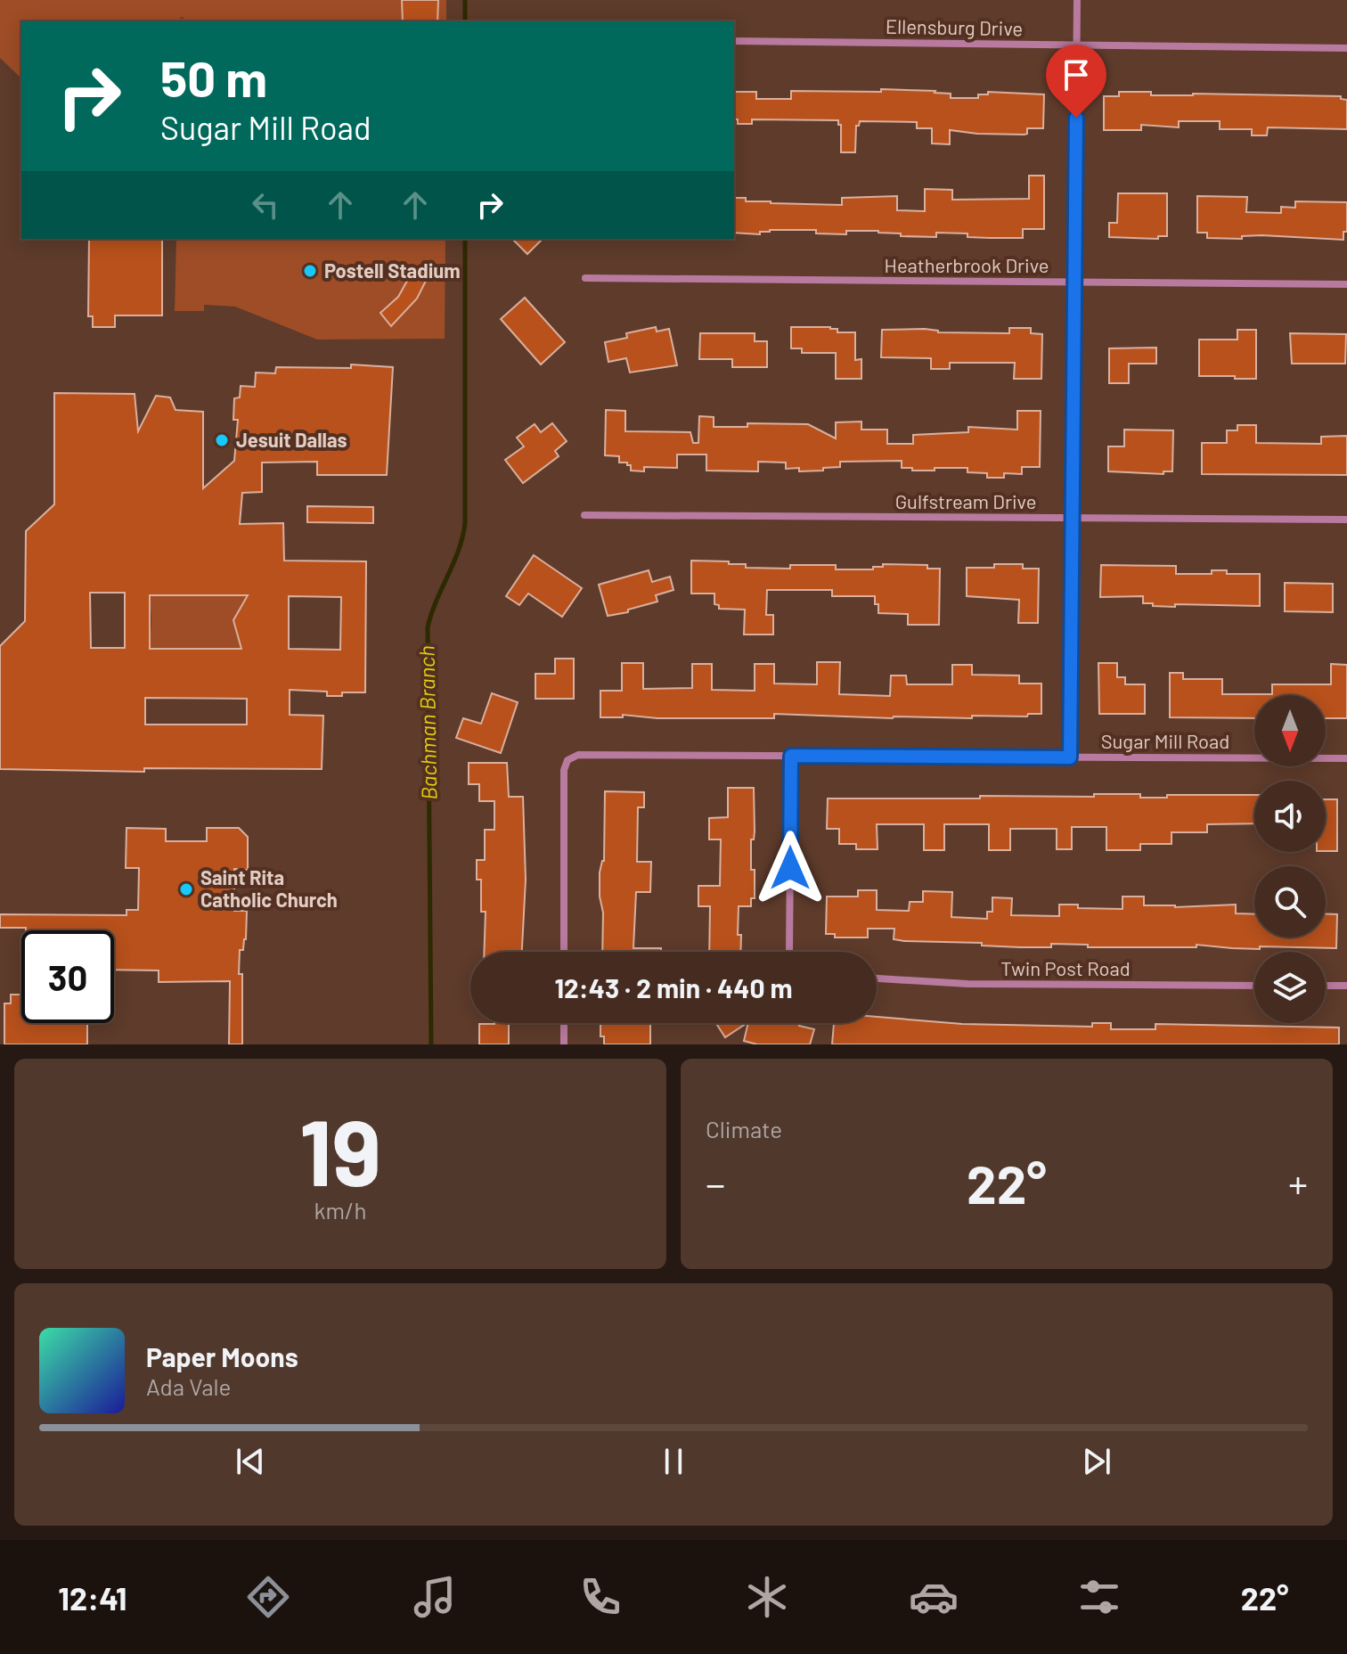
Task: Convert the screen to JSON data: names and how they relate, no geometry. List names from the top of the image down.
{
  "streets": {
    "street": [
      "Ellensburg Drive",
      "Heatherbrook Drive",
      "Gulfstream Drive",
      "Sugar Mill Road",
      "Twin Post Road"
    ]
  },
  "water": ["Bachman Branch"],
  "places": ["Postell Stadium", "Jesuit Dallas", "Saint Rita Catholic Church"],
  "north": "bottom",
  "page": {
    "turn": ["50 m", "Sugar Mill Road"],
    "limit": "30",
    "trip": "12:43 · 2 min · 440 m",
    "tile": [
      ["19", "km/h"],
      "Climate"
    ],
    "heat": ["−", "22°", "+"],
    "song": ["Paper Moons", "Ada Vale"],
    "tabs": ["12:41", "22°"]
  }
}
